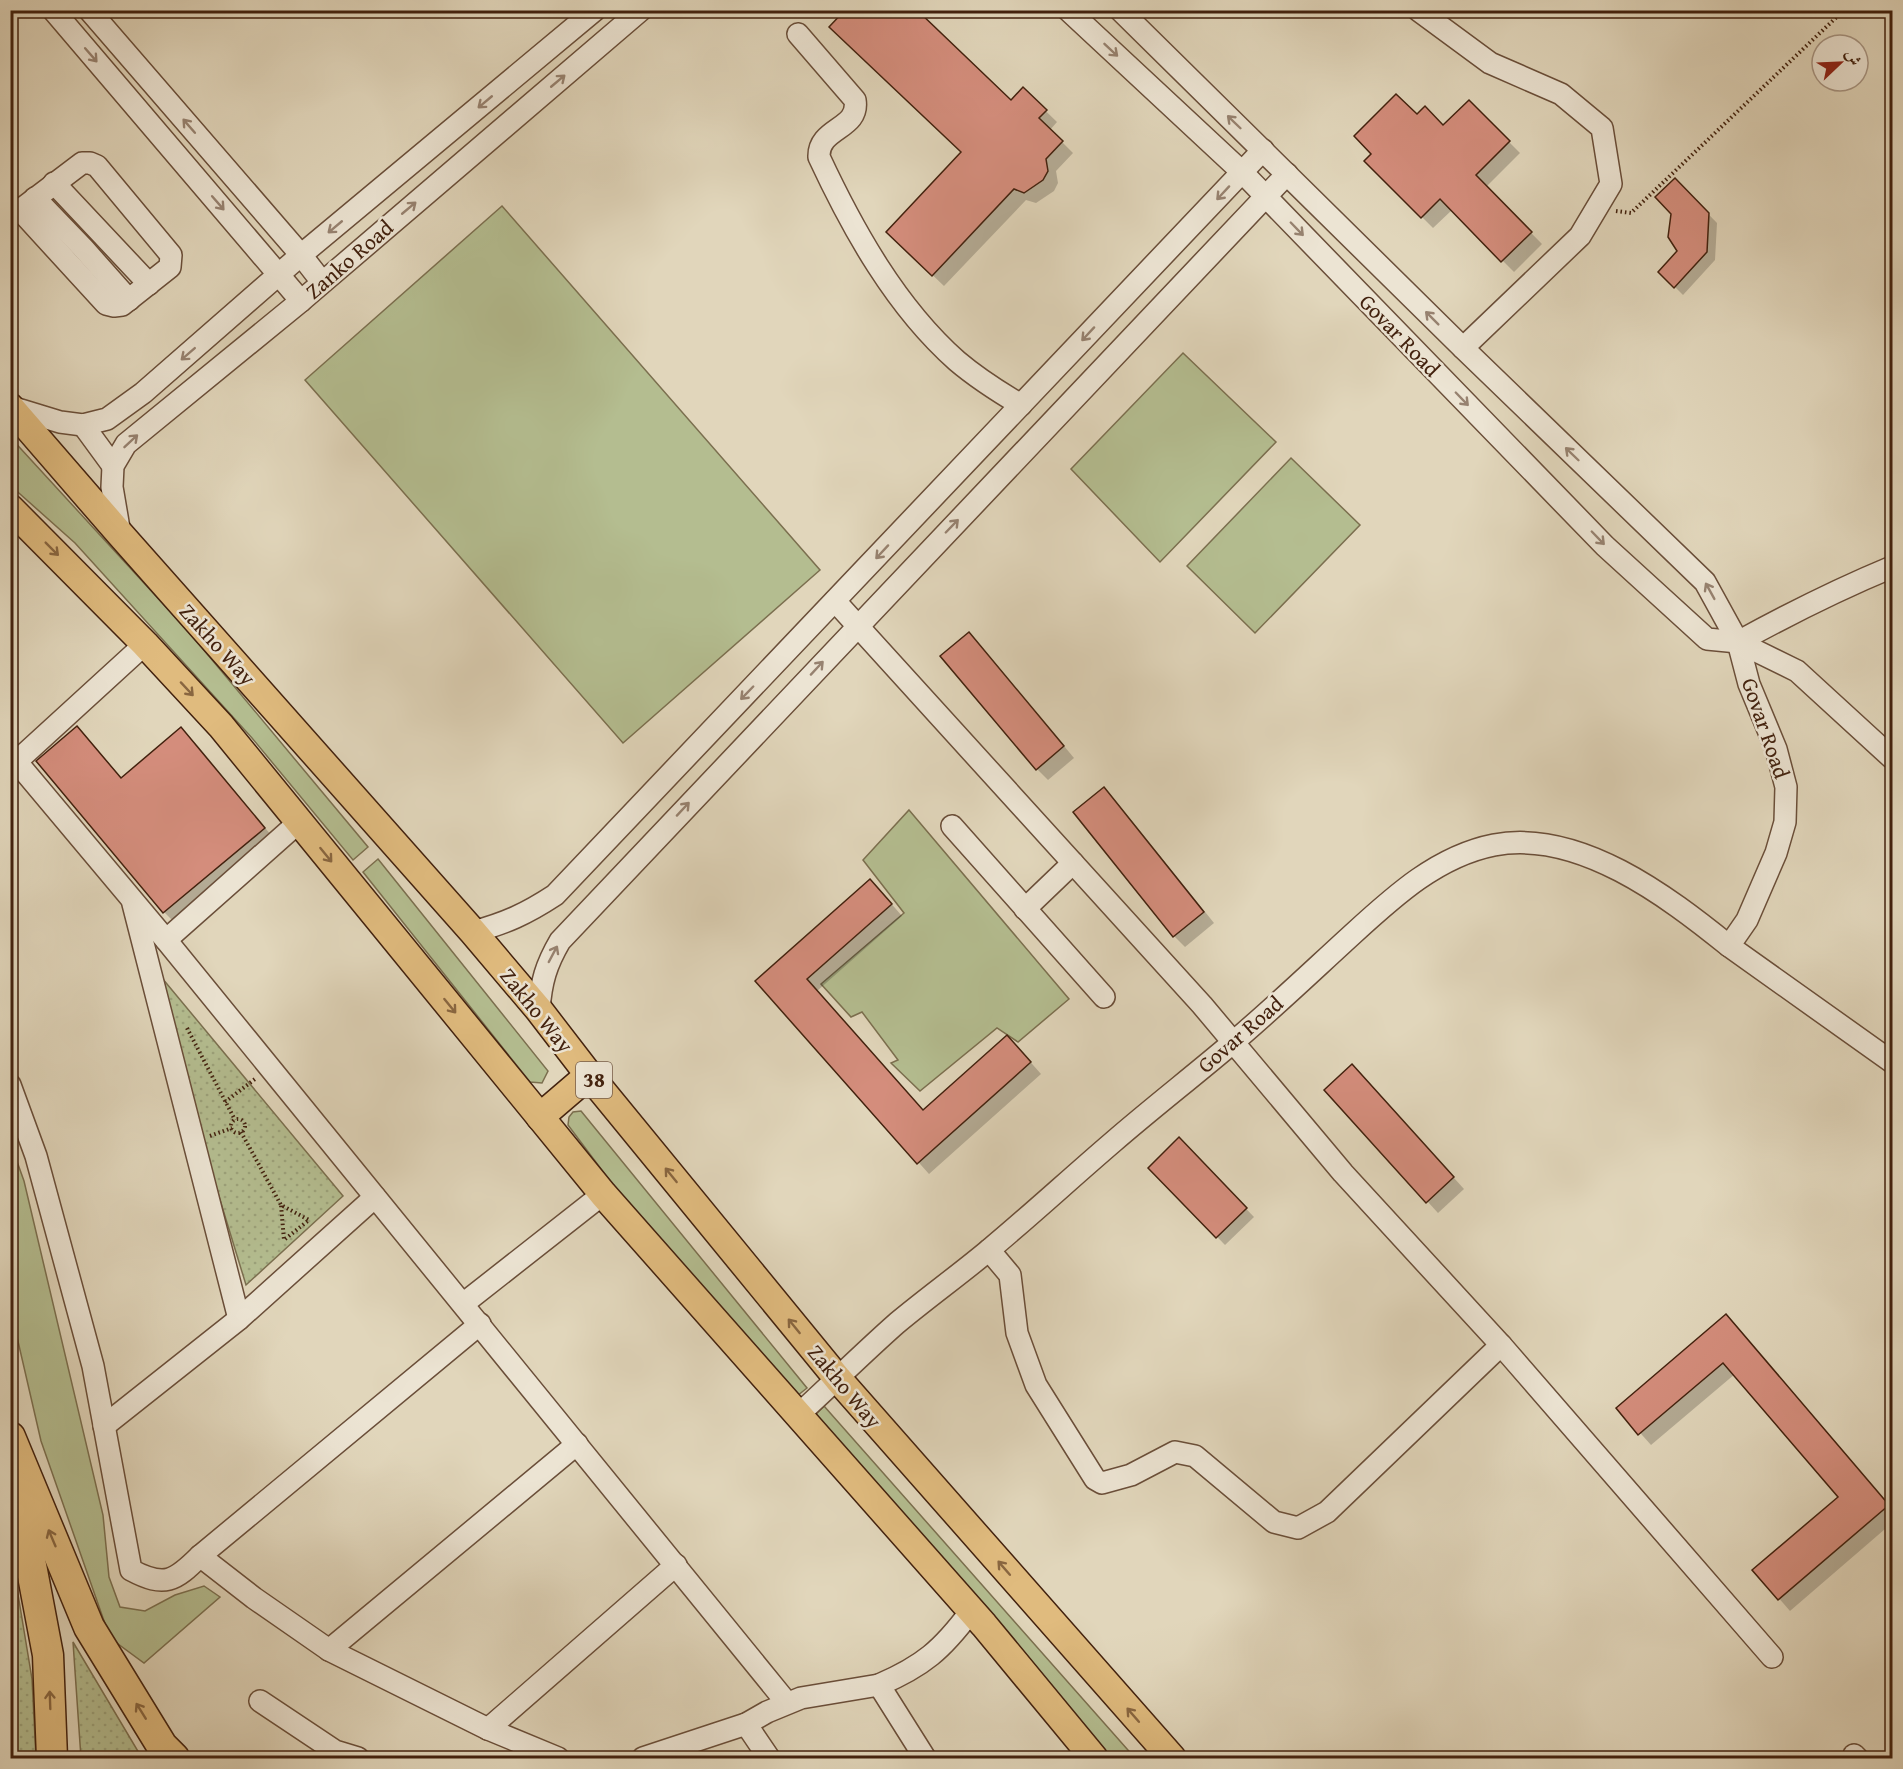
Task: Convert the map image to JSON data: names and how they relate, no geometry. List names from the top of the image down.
{
  "streets": {
    "main road": ["Zakho Way", "38"],
    "street": ["Zanko Road", "Govar Road"]
  },
  "crossings": [
    ["Zanko Road", "Zakho Way"],
    ["Govar Road", "Zakho Way"]
  ],
  "north": "top right"
}
